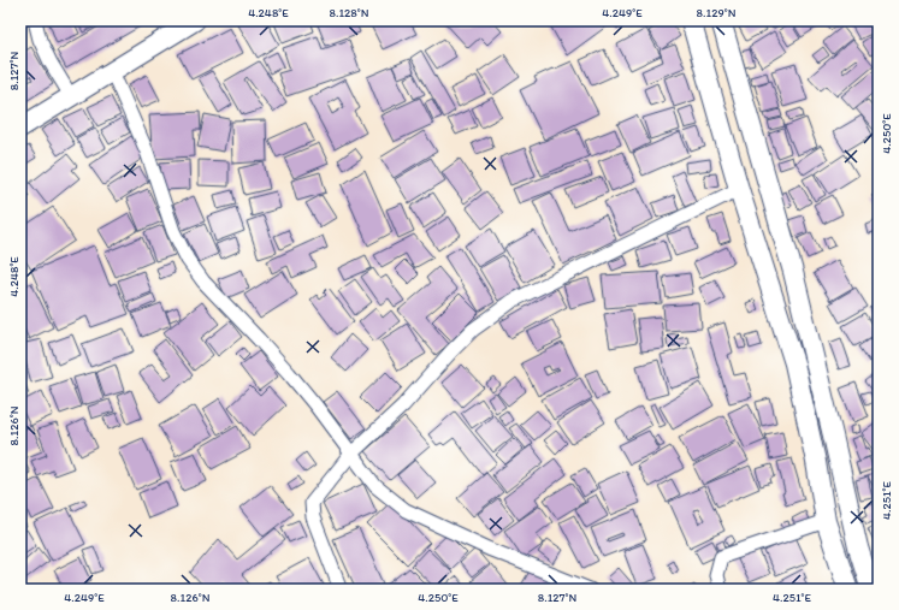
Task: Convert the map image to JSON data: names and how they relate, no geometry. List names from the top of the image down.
{
  "coordinates": [
    "4.248°E",
    "8.128°N",
    "4.249°E",
    "8.129°N",
    "8.127°N",
    "4.250°E",
    "8.126°N",
    "4.251°E"
  ]
}
